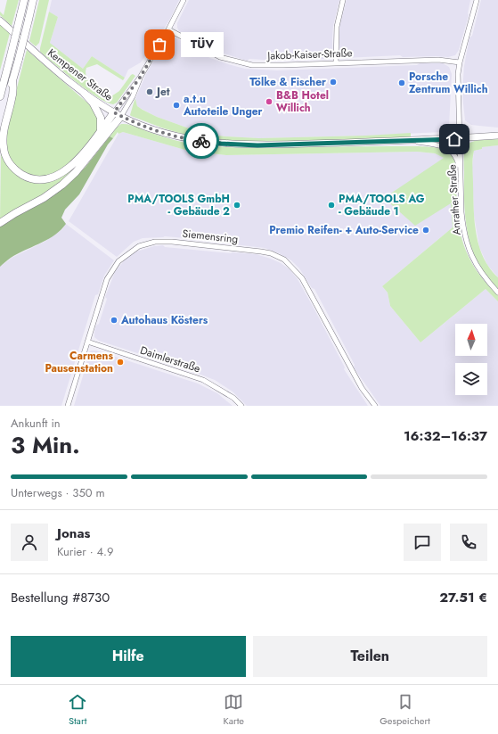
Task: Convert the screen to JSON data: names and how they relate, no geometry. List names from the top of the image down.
{
  "streets": {
    "main road": ["Kempener Straße"],
    "street": [
      "Jakob-Kaiser-Straße",
      "Anrather Straße",
      "Siemensring",
      "Daimlerstraße"
    ]
  },
  "crossings": [
    ["Jakob-Kaiser-Straße", "Anrather Straße"],
    ["Kempener Straße", "Anrather Straße"],
    ["Siemensring", "Daimlerstraße"]
  ],
  "places": [
    "TÜV",
    "Tölke & Fischer",
    "Porsche Zentrum Willich",
    "Jet",
    "B&B Hotel Willich",
    "a.t.u Autoteile Unger",
    "PMA/TOOLS GmbH - Gebäude 2",
    "PMA/TOOLS AG - Gebäude 1",
    "Premio Reifen- + Auto-Service",
    "Autohaus Kösters",
    "Carmens Pausenstation"
  ],
  "north": "top",
  "page": {
    "bubble": "TÜV",
    "heading": ["3 Min.", "Ankunft in", "16:32–16:37"],
    "panel": [
      "Jonas",
      "Kurier · 4.9",
      "Bestellung #8730",
      "27.51 €"
    ],
    "bar": "Unterwegs · 350 m",
    "buttons": ["Hilfe", "Teilen"],
    "tabs": ["Start", "Karte", "Gespeichert"]
  }
}
